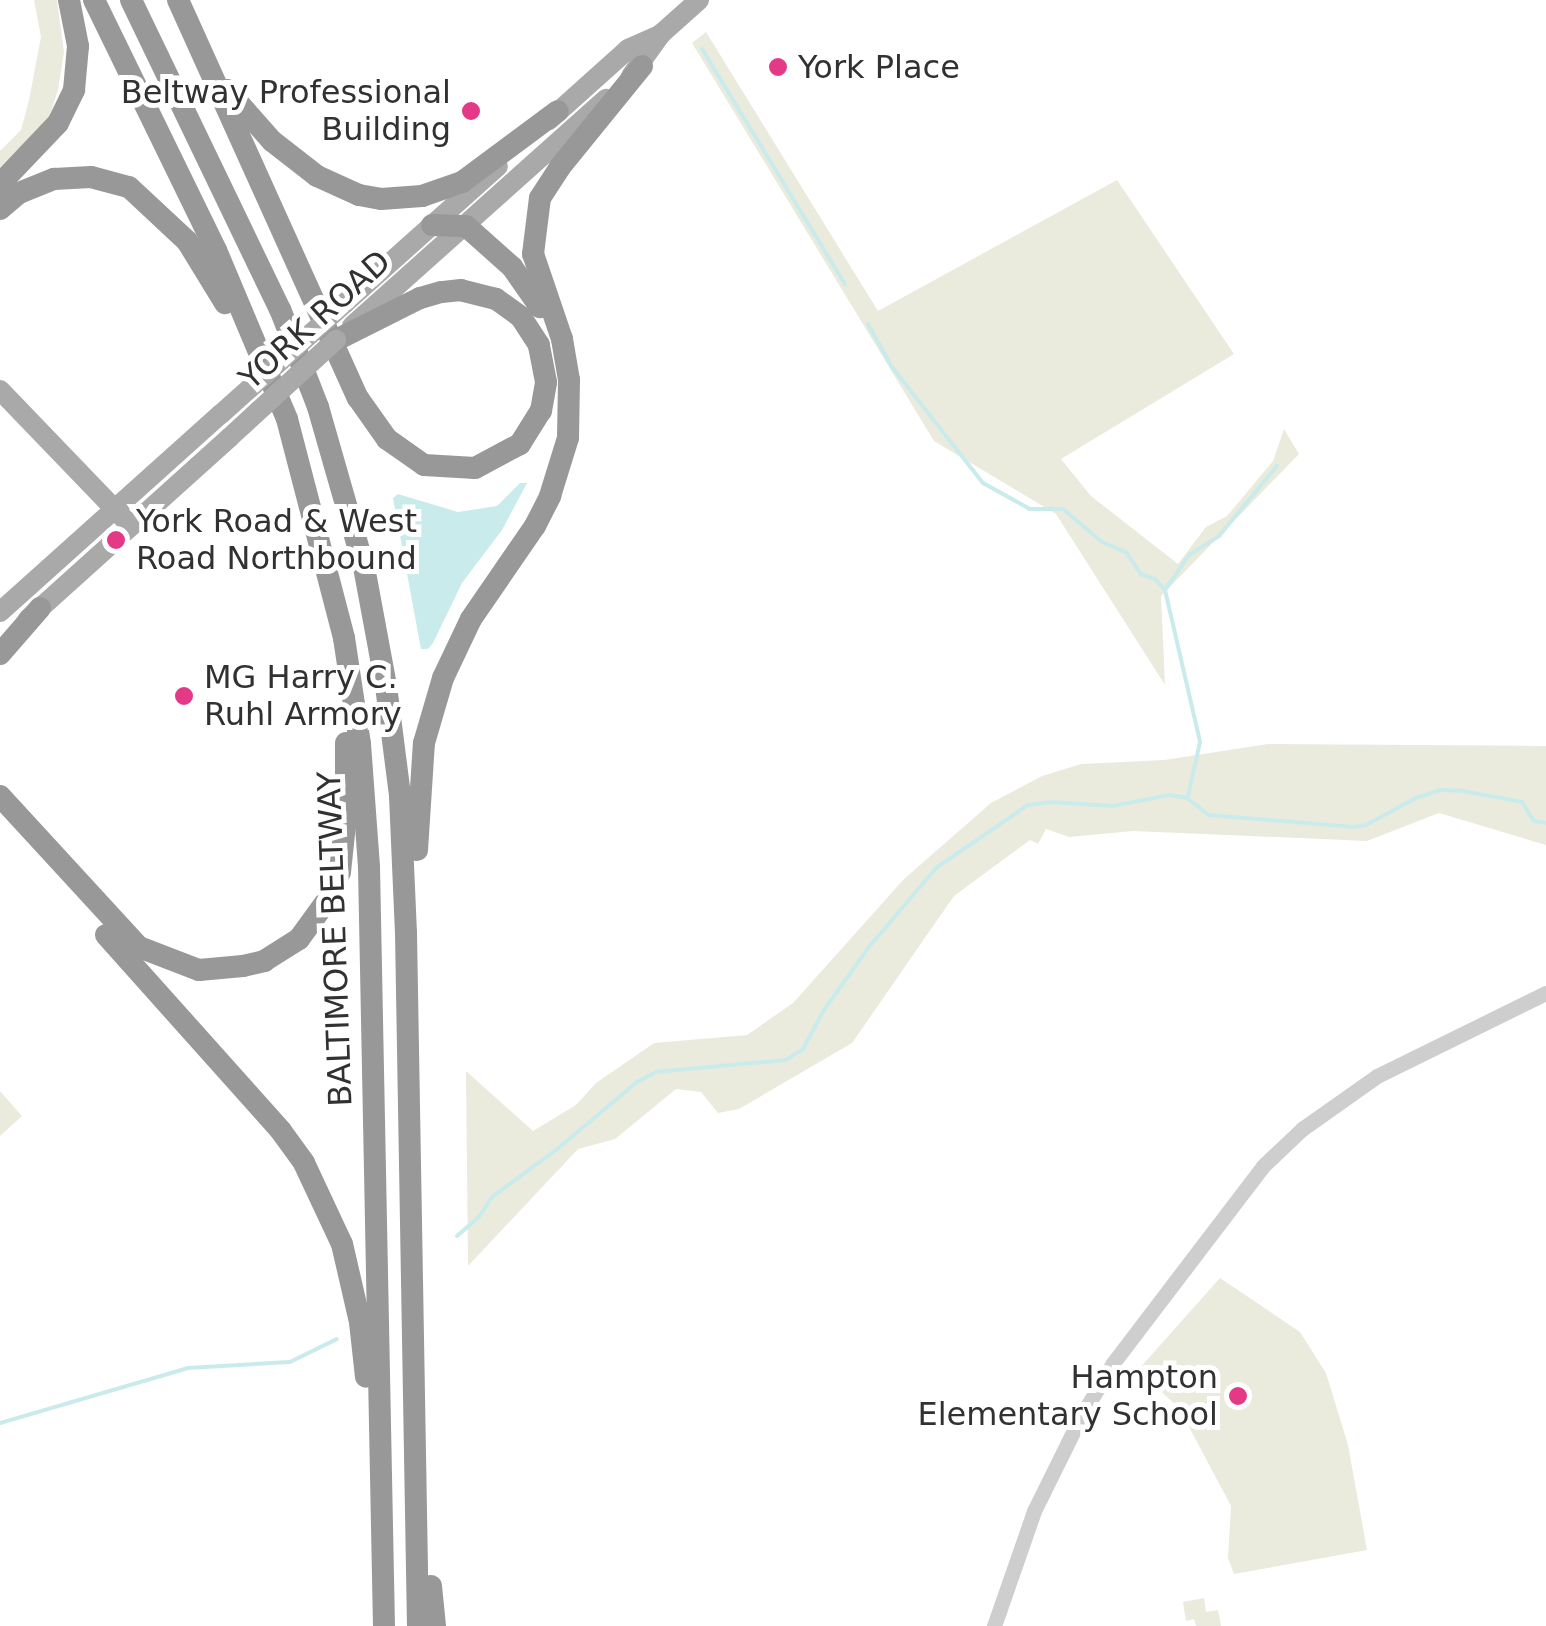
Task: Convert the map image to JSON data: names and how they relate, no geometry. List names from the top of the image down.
{
  "streets": {
    "highway": ["BALTIMORE BELTWAY"],
    "main road": ["YORK ROAD"]
  },
  "places": [
    "York Place",
    "Beltway Professional Building",
    "York Road & West Road Northbound",
    "MG Harry C. Ruhl Armory",
    "Hampton Elementary School"
  ]
}
